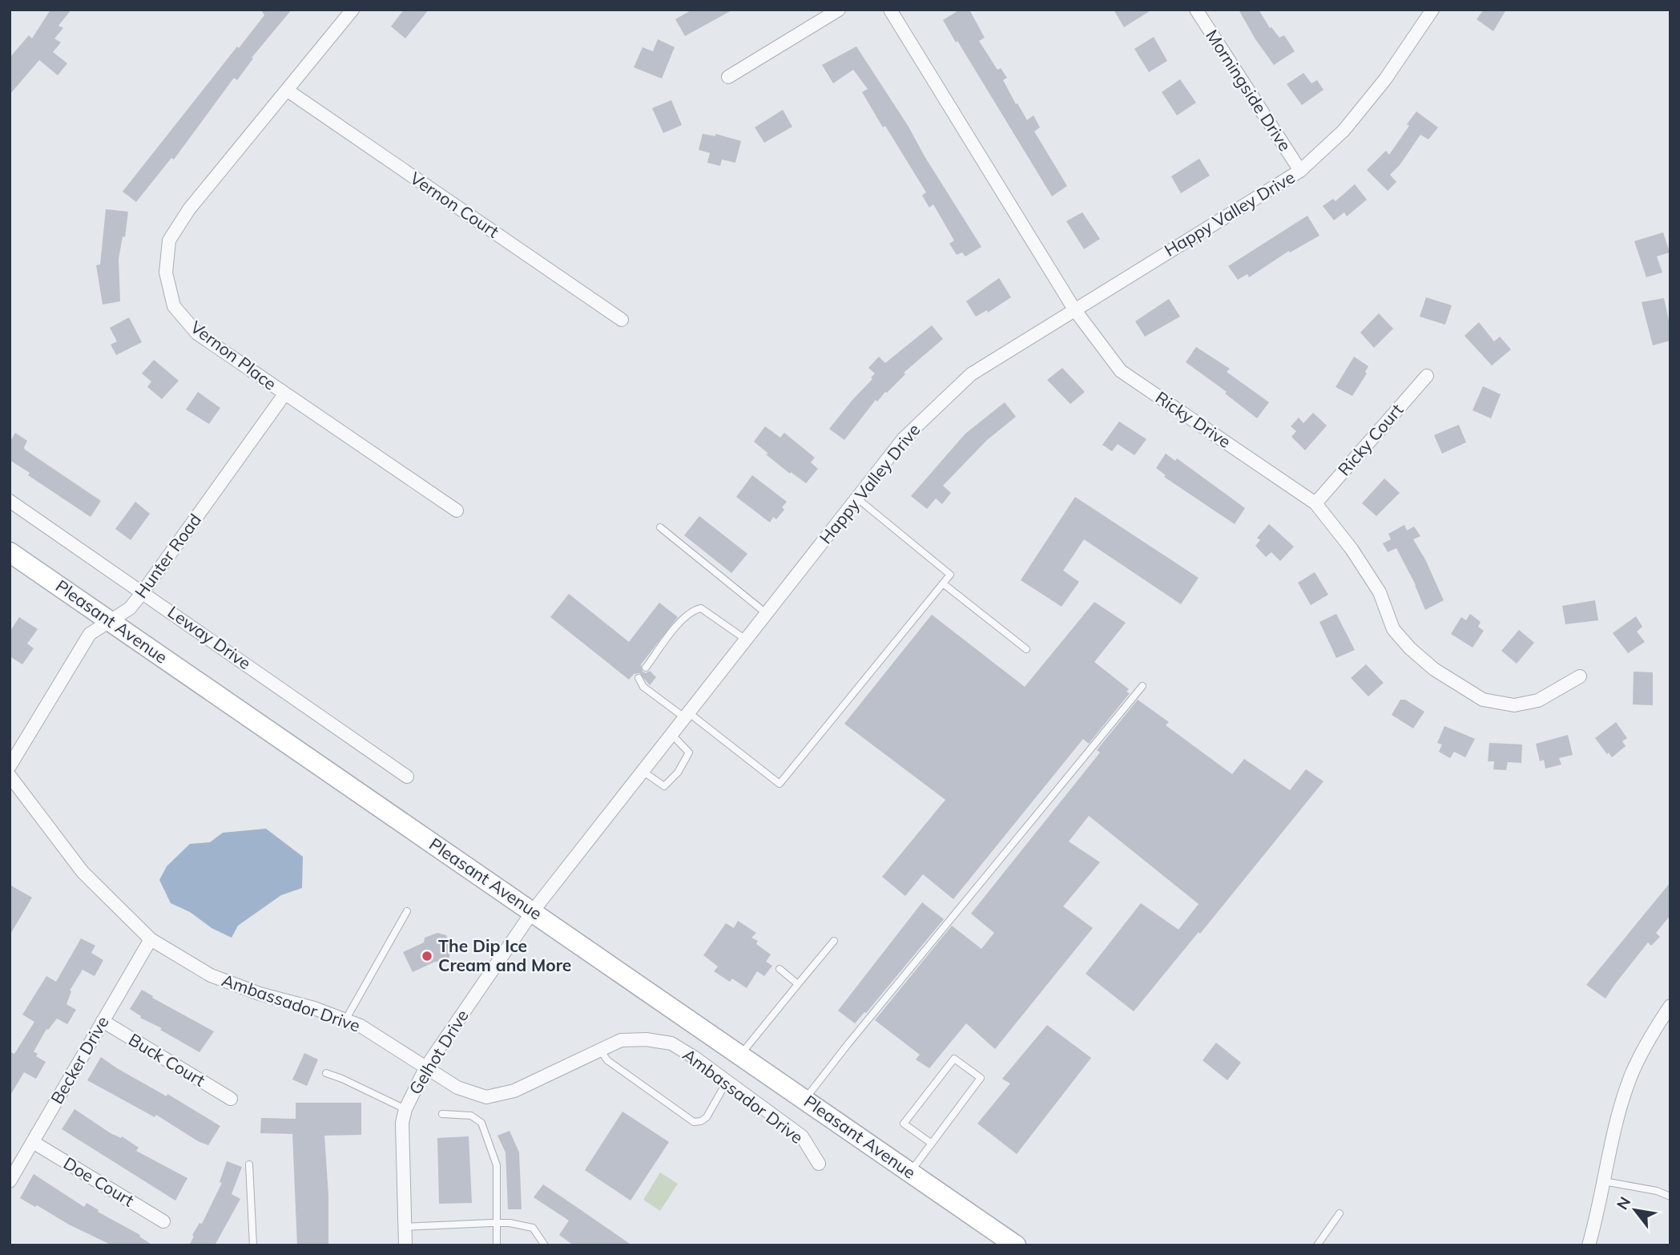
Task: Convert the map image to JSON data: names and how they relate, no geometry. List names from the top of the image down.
{
  "streets": {
    "main road": ["Pleasant Avenue"],
    "street": [
      "Morningside Drive",
      "Vernon Court",
      "Happy Valley Drive",
      "Vernon Place",
      "Ricky Drive",
      "Ricky Court",
      "Hunter Road",
      "Leway Drive",
      "Ambassador Drive",
      "Gelhot Drive",
      "Becker Drive",
      "Buck Court",
      "Doe Court"
    ]
  },
  "crossings": [
    ["Morningside Drive", "Happy Valley Drive"],
    ["Vernon Court", "Vernon Place"],
    ["Happy Valley Drive", "Ricky Drive"],
    ["Happy Valley Drive", "Pleasant Avenue"],
    ["Happy Valley Drive", "Gelhot Drive"],
    ["Vernon Place", "Hunter Road"],
    ["Ricky Drive", "Ricky Court"],
    ["Hunter Road", "Pleasant Avenue"],
    ["Hunter Road", "Leway Drive"],
    ["Pleasant Avenue", "Gelhot Drive"],
    ["Ambassador Drive", "Gelhot Drive"],
    ["Ambassador Drive", "Becker Drive"],
    ["Becker Drive", "Buck Court"],
    ["Becker Drive", "Doe Court"]
  ],
  "places": ["The Dip Ice Cream and More"],
  "north": "top left"
}
